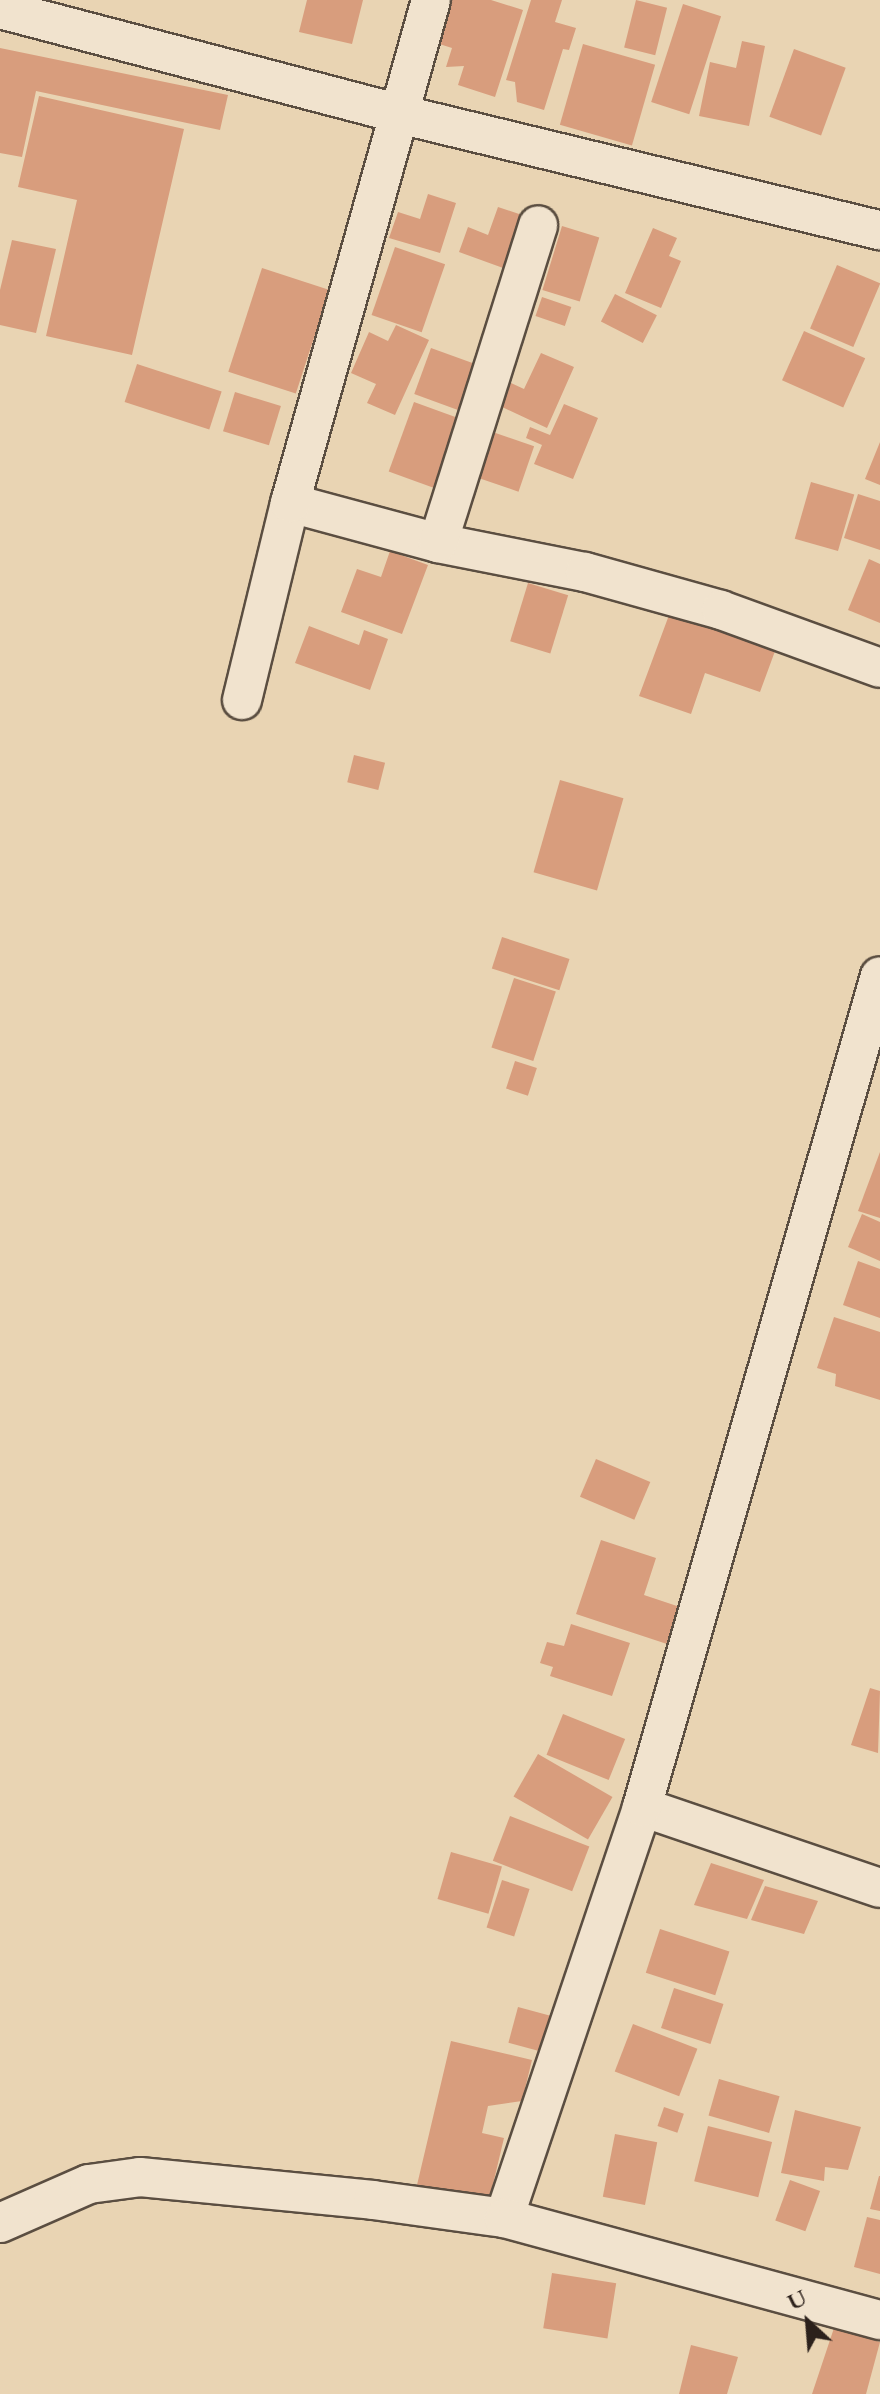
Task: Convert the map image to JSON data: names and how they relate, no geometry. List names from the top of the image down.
{
  "north": "top left"
}
